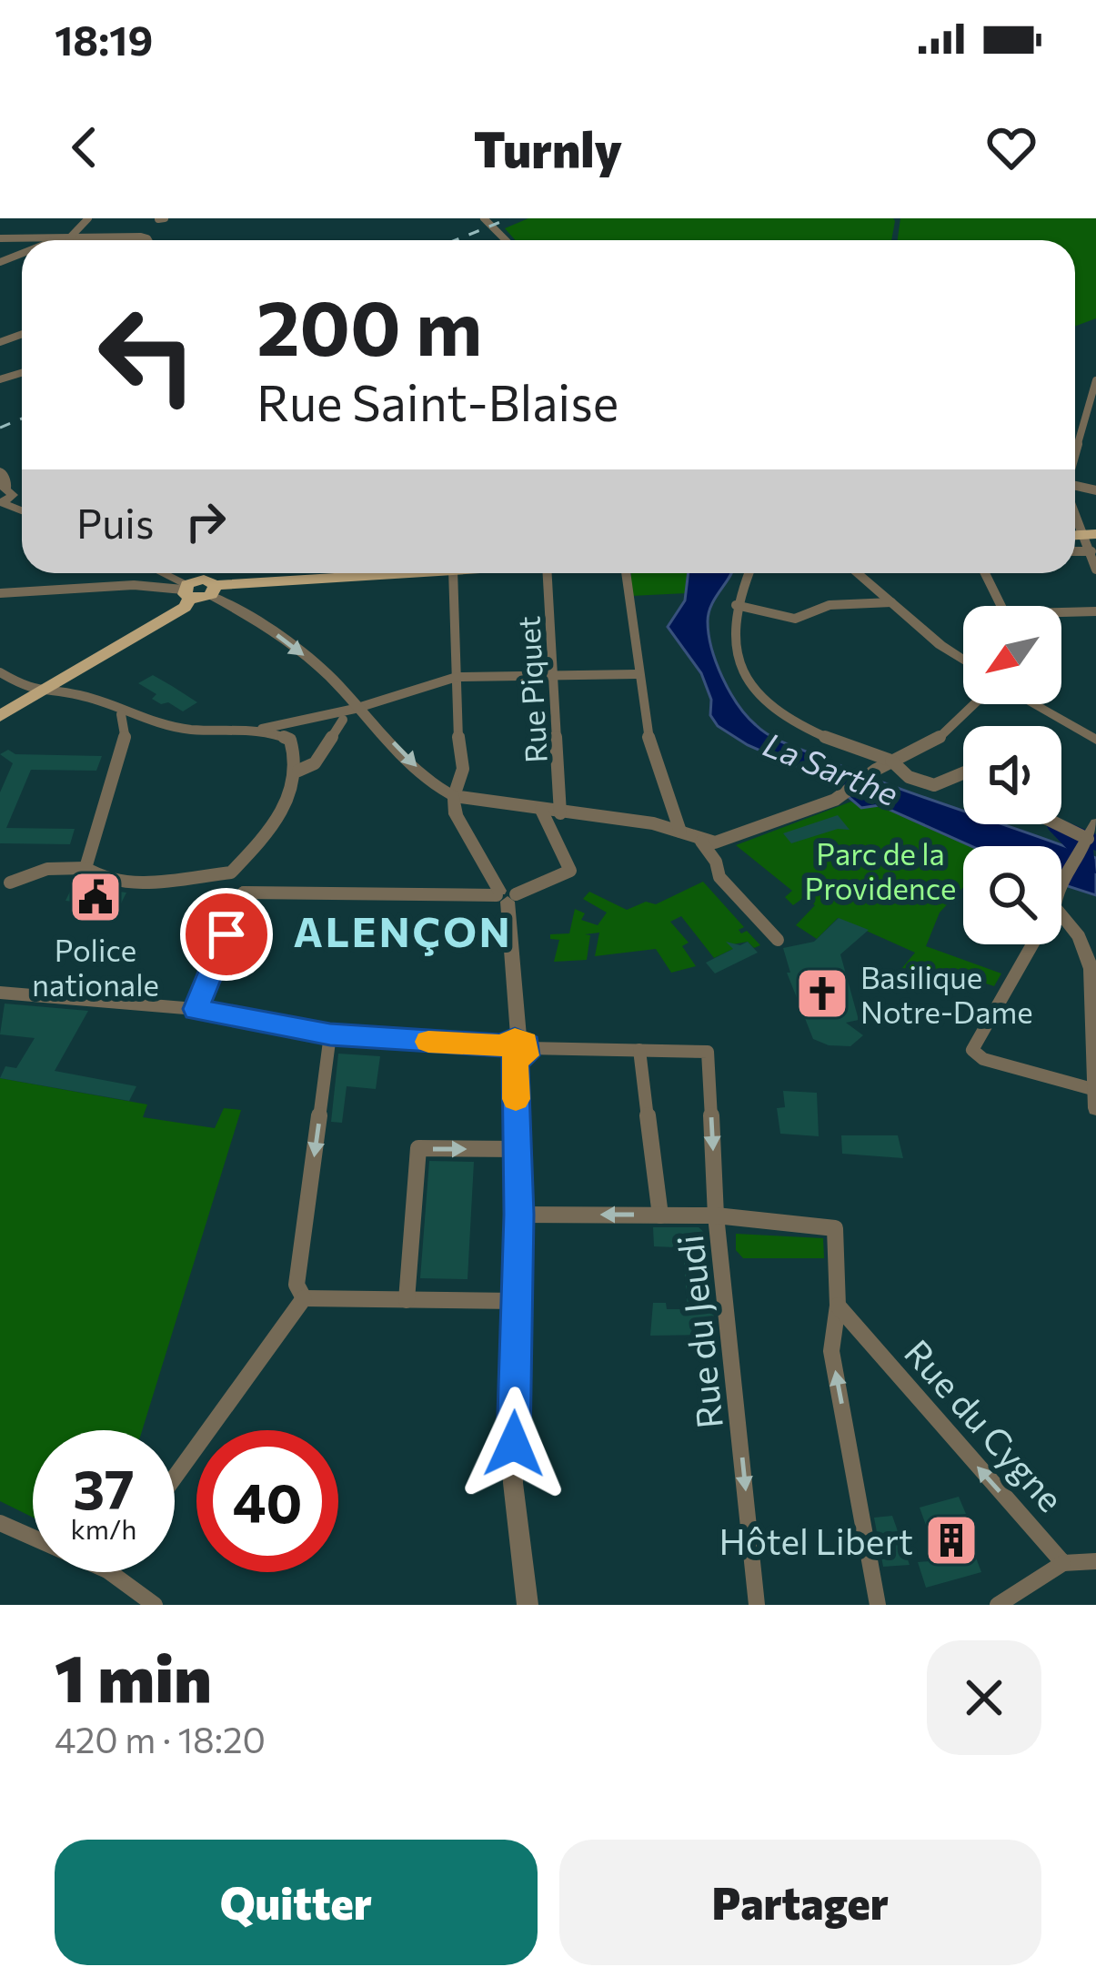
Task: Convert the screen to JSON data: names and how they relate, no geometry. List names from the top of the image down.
{
  "streets": {
    "street": ["Rue Piquet", "Rue du Jeudi", "Rue du Cygne"]
  },
  "one_way": ["Rue du Cygne"],
  "districts": ["ALENÇON"],
  "water": ["La Sarthe"],
  "parks": ["Parc de la Providence"],
  "places": {
    "public building": ["Police nationale"],
    "church": ["Basilique Notre-Dame"],
    "building": ["Hôtel Libert"]
  },
  "north": "bottom left",
  "page": {
    "status": "18:19",
    "header": "Turnly",
    "turn": ["200 m", "Rue Saint-Blaise"],
    "then": "Puis",
    "speed": "37 km/h",
    "limit": "40",
    "heading": ["1 min", "420 m · 18:20"],
    "buttons": ["Quitter", "Partager"]
  }
}
